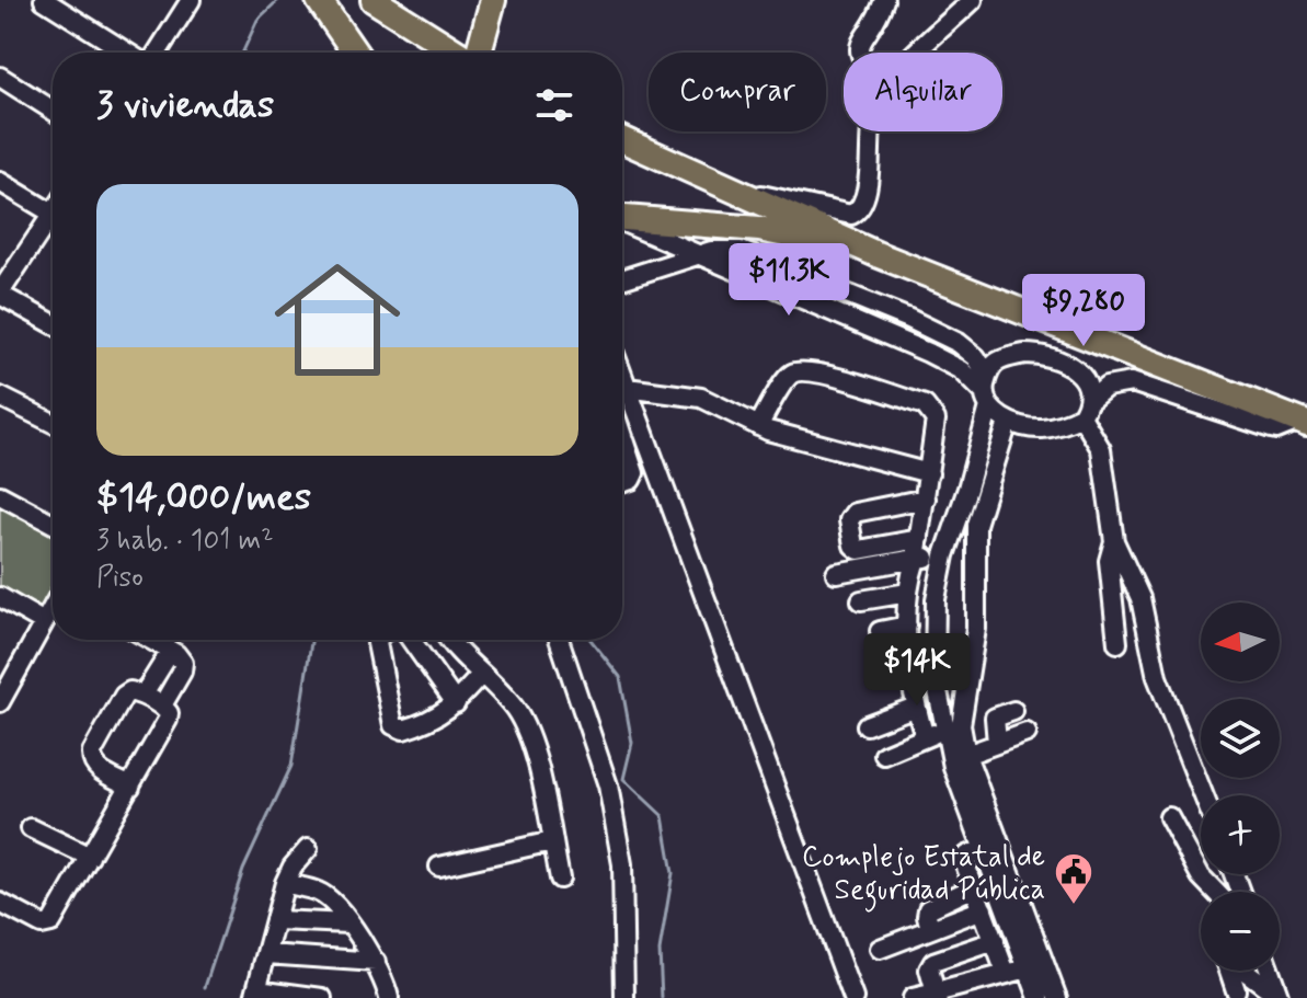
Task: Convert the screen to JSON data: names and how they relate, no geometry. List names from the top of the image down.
{
  "places": {
    "public building": ["Complejo Estatal de Seguridad Pública"]
  },
  "north": "left",
  "page": {
    "chip": ["Comprar", "Alquilar"],
    "heading": "3 viviendas",
    "list": [
      {
        "name": "$14,000/mes",
        "note": "3 hab. · 101 m² · Piso"
      }
    ],
    "price": ["$11.3K", "$9,280", "$14K"],
    "map_buttons": ["+", "−"]
  }
}
